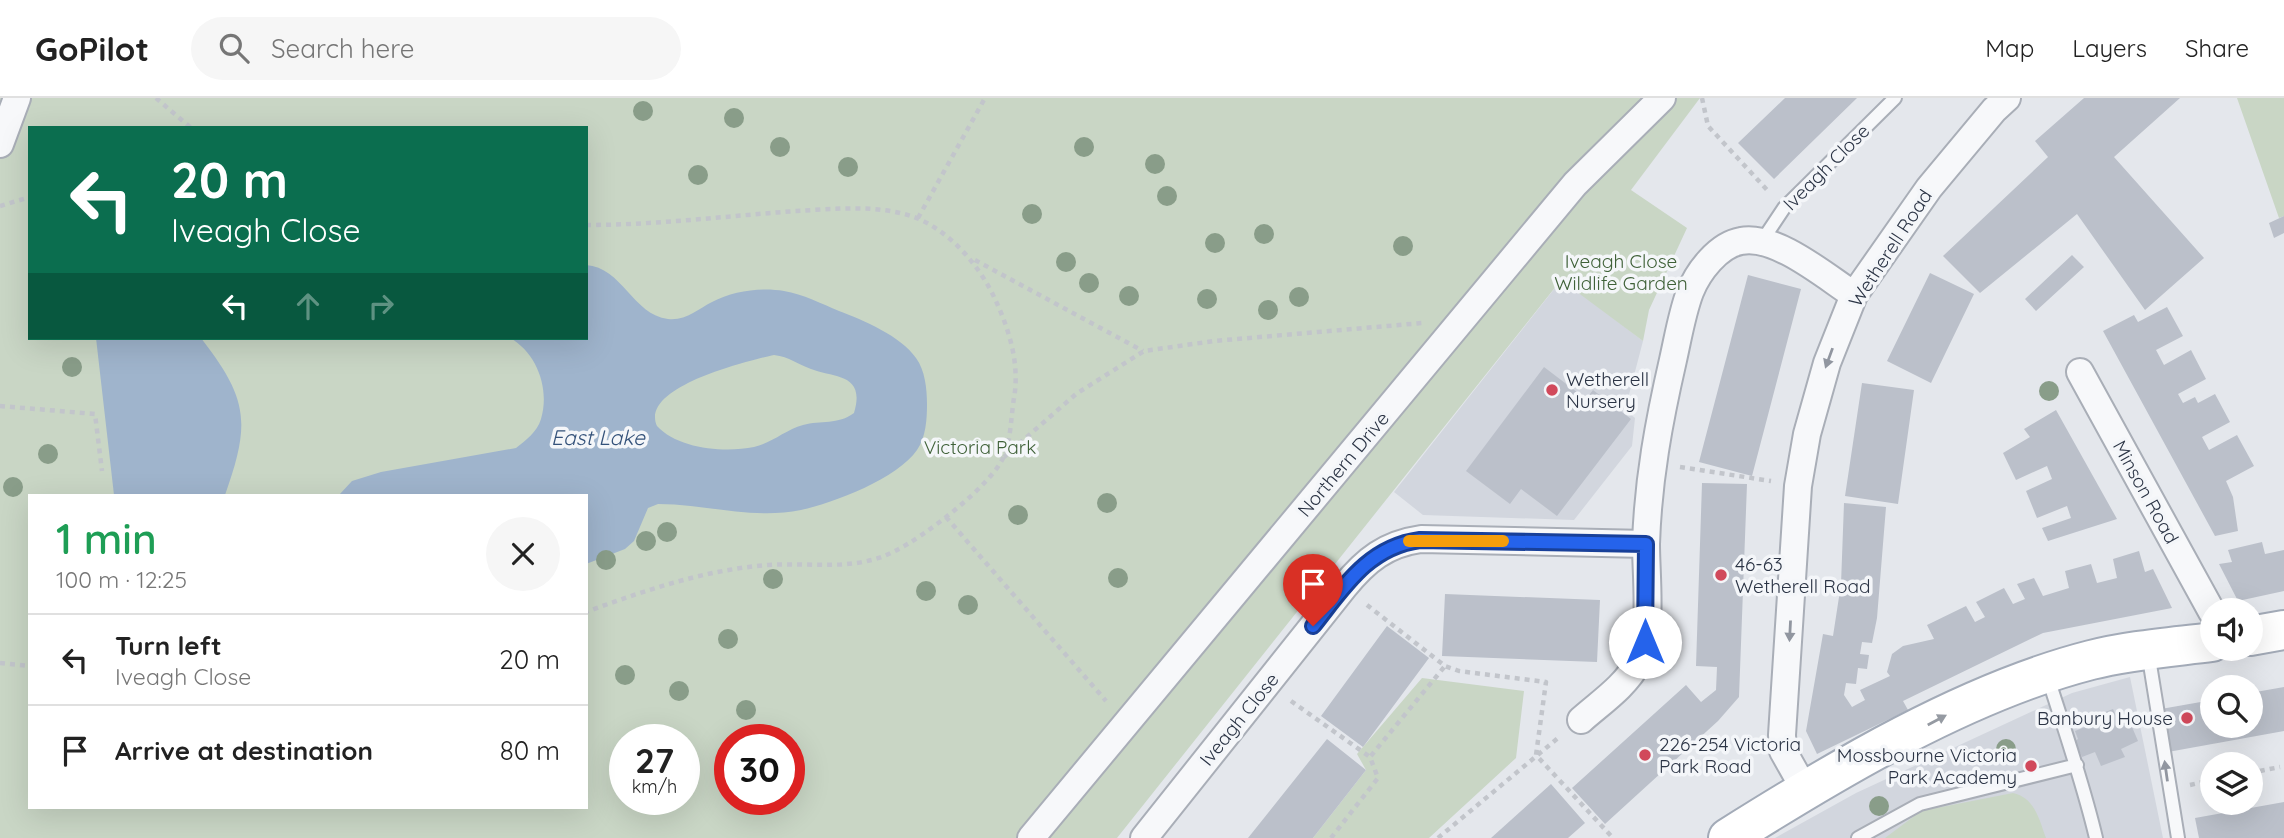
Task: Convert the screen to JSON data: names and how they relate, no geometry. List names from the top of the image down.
{
  "streets": {
    "street": [
      "Iveagh Close",
      "Wetherell Road",
      "Northern Drive",
      "Minson Road"
    ]
  },
  "water": ["East Lake"],
  "parks": ["Iveagh Close Wildlife Garden", "Victoria Park"],
  "places": [
    "Wetherell Nursery",
    "46-63 Wetherell Road",
    "Banbury House",
    "226-254 Victoria Park Road",
    "Mossbourne Victoria Park Academy"
  ],
  "page": {
    "header": "GoPilot",
    "search": "Search here",
    "nav": ["Map", "Layers", "Share"],
    "turn": ["20 m", "Iveagh Close"],
    "heading": ["1 min", "100 m · 12:25"],
    "list": [
      {
        "name": "Turn left",
        "note": "Iveagh Close",
        "value": "20 m"
      },
      {
        "name": "Arrive at destination",
        "value": "80 m"
      }
    ],
    "speed": "27 km/h",
    "limit": "30"
  }
}
